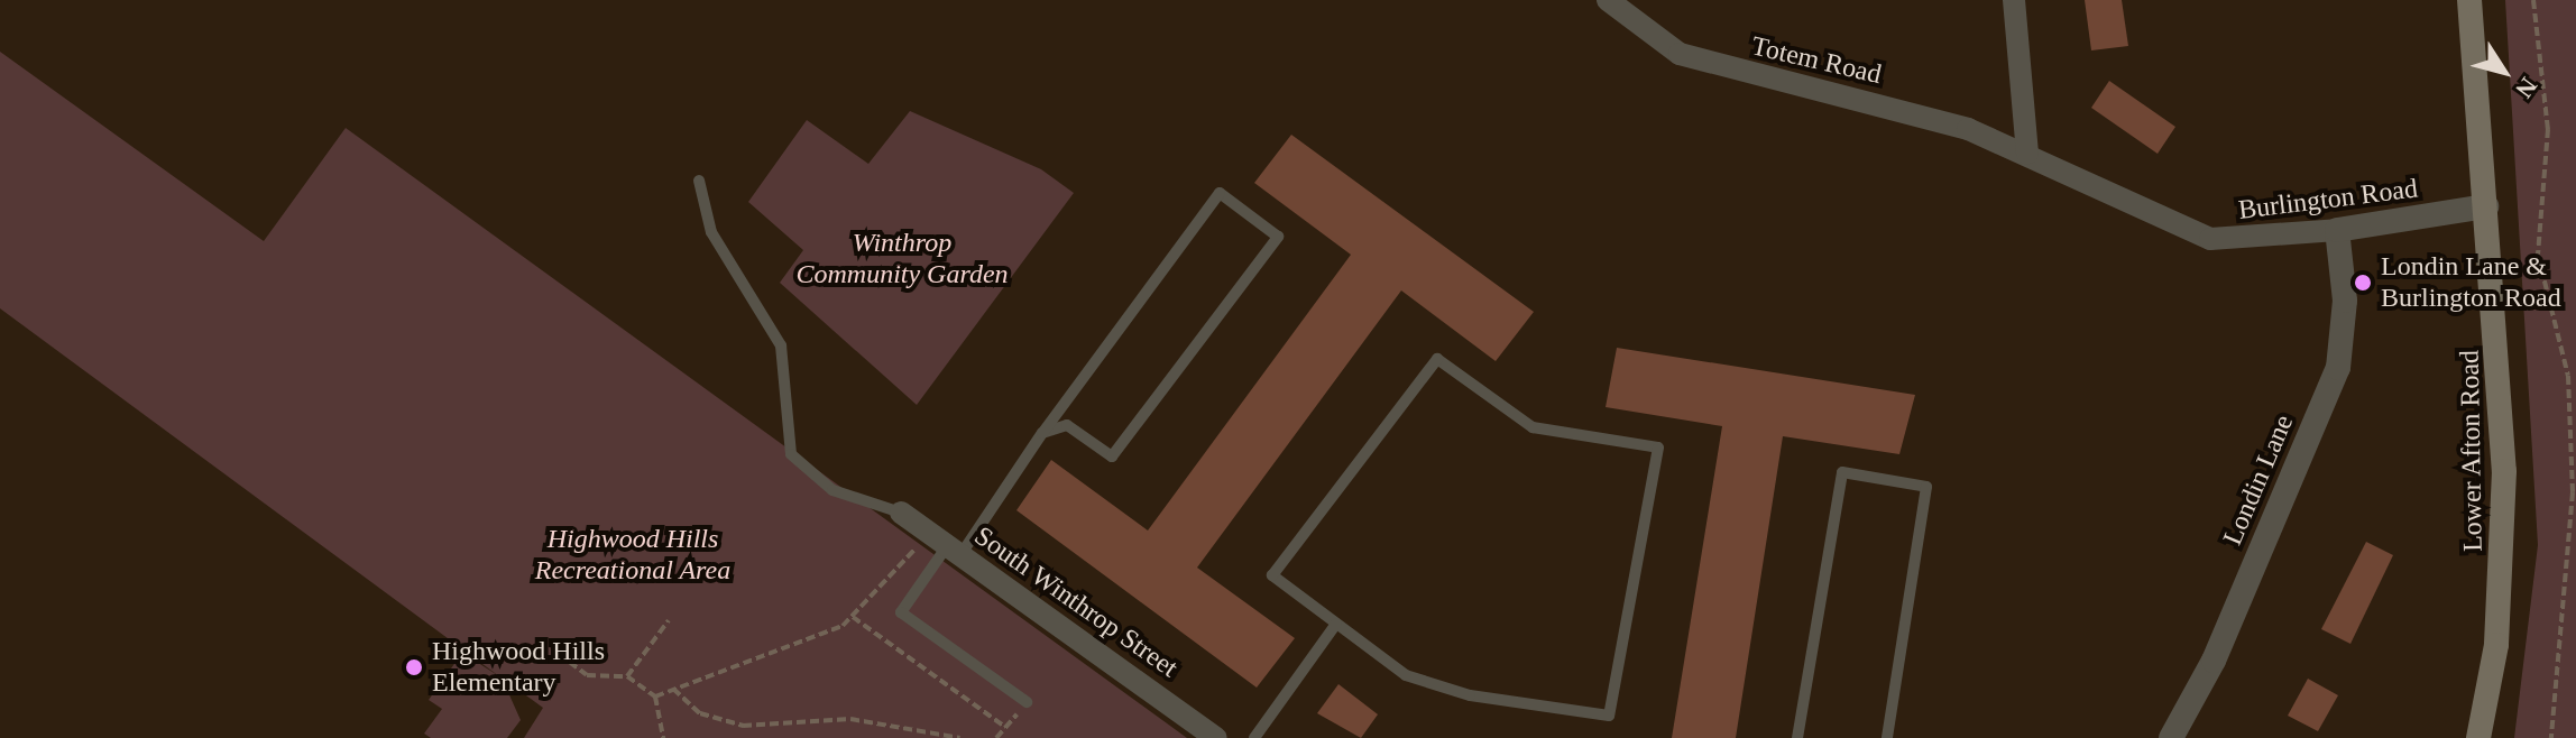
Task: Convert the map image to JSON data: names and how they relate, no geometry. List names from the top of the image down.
{
  "streets": {
    "main road": ["Lower Afton Road"],
    "street": [
      "Totem Road",
      "Burlington Road",
      "Londin Lane",
      "South Winthrop Street"
    ]
  },
  "crossings": [
    ["Totem Road", "Burlington Road"],
    ["Burlington Road", "Lower Afton Road"],
    ["Burlington Road", "Londin Lane"]
  ],
  "parks": ["Winthrop Community Garden", "Highwood Hills Recreational Area"],
  "places": ["Londin Lane & Burlington Road", "Highwood Hills Elementary"],
  "north": "bottom right"
}
